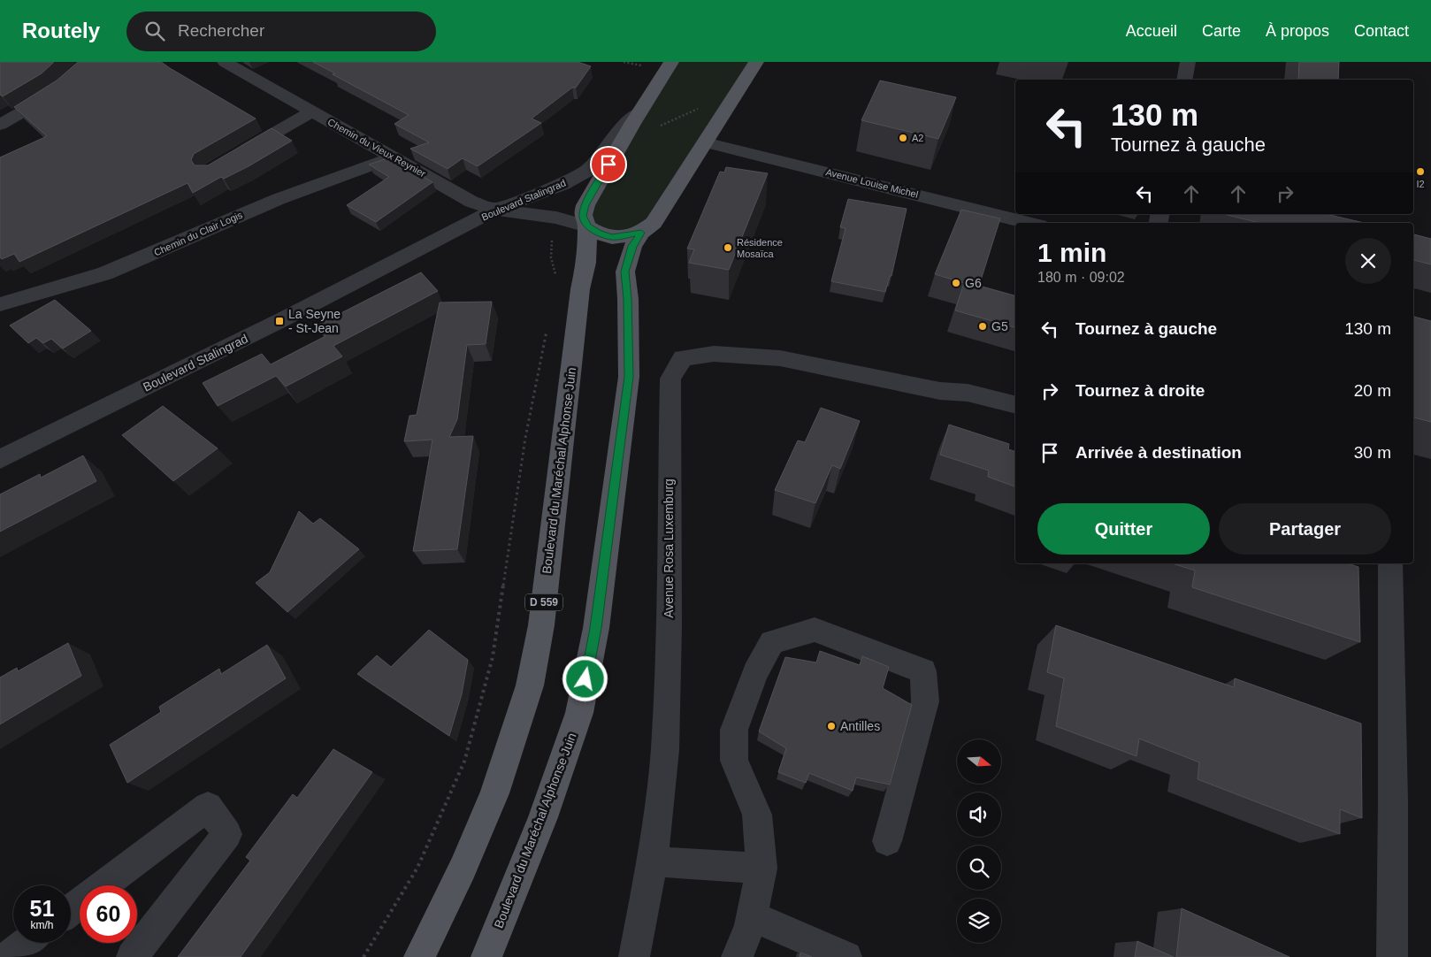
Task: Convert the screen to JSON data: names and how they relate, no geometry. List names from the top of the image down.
{
  "streets": {
    "main road": ["Boulevard du Maréchal Alphonse Juin", "D 559"],
    "street": [
      "Chemin du Vieux Reynier",
      "Avenue Louise Michel",
      "Boulevard Stalingrad",
      "Chemin du Clair Logis",
      "Avenue Rosa Luxemburg"
    ]
  },
  "crossings": [
    ["Chemin du Vieux Reynier", "Boulevard Stalingrad"],
    ["Chemin du Vieux Reynier", "Chemin du Clair Logis"],
    ["Avenue Louise Michel", "Boulevard du Maréchal Alphonse Juin"],
    ["Boulevard Stalingrad", "Boulevard du Maréchal Alphonse Juin"]
  ],
  "places": {
    "other": [
      "A2",
      "I2",
      "Résidence Mosaïca",
      "G6",
      "G5",
      "Antilles"
    ],
    "transit": ["La Seyne - St-Jean"]
  },
  "north": "right",
  "page": {
    "header": "Routely",
    "search": "Rechercher",
    "nav": [
      "Accueil",
      "Carte",
      "À propos",
      "Contact"
    ],
    "turn": ["130 m", "Tournez à gauche"],
    "heading": ["1 min", "180 m · 09:02"],
    "list": [
      {
        "name": "Tournez à gauche",
        "value": "130 m"
      },
      {
        "name": "Tournez à droite",
        "value": "20 m"
      },
      {
        "name": "Arrivée à destination",
        "value": "30 m"
      }
    ],
    "buttons": ["Quitter", "Partager"],
    "speed": "51 km/h",
    "limit": "60"
  }
}
